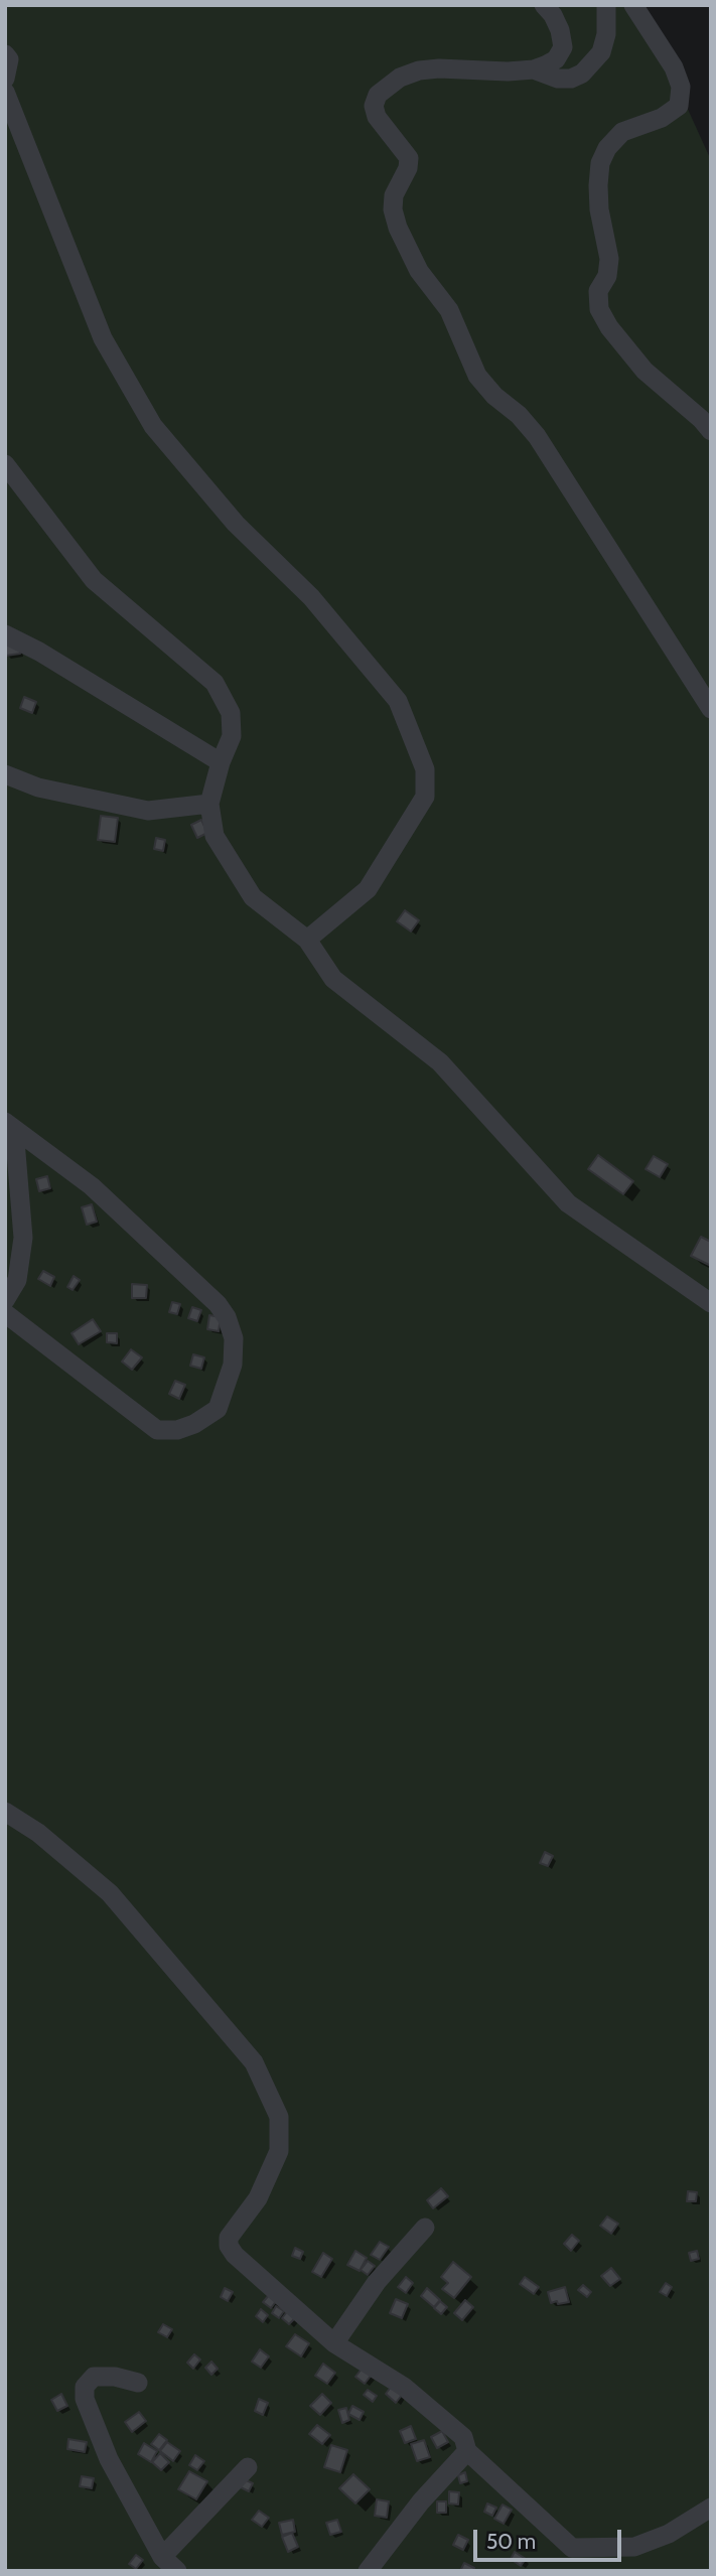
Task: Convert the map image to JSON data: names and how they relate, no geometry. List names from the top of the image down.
{
  "scale_bar": "50 m"
}
